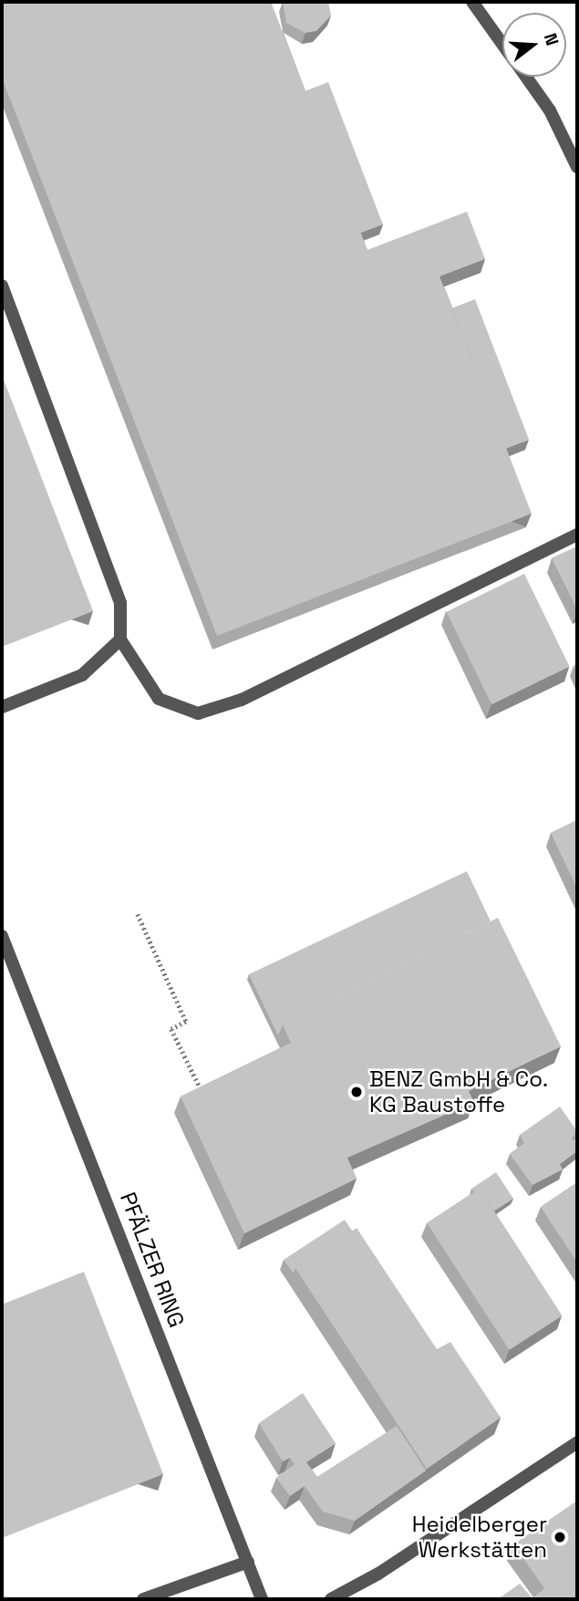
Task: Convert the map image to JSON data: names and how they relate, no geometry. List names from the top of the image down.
{
  "streets": {
    "street": ["PFÄLZER RING"]
  },
  "places": ["BENZ GmbH & Co. KG Baustoffe", "Heidelberger Werkstätten"],
  "north": "right"
}
